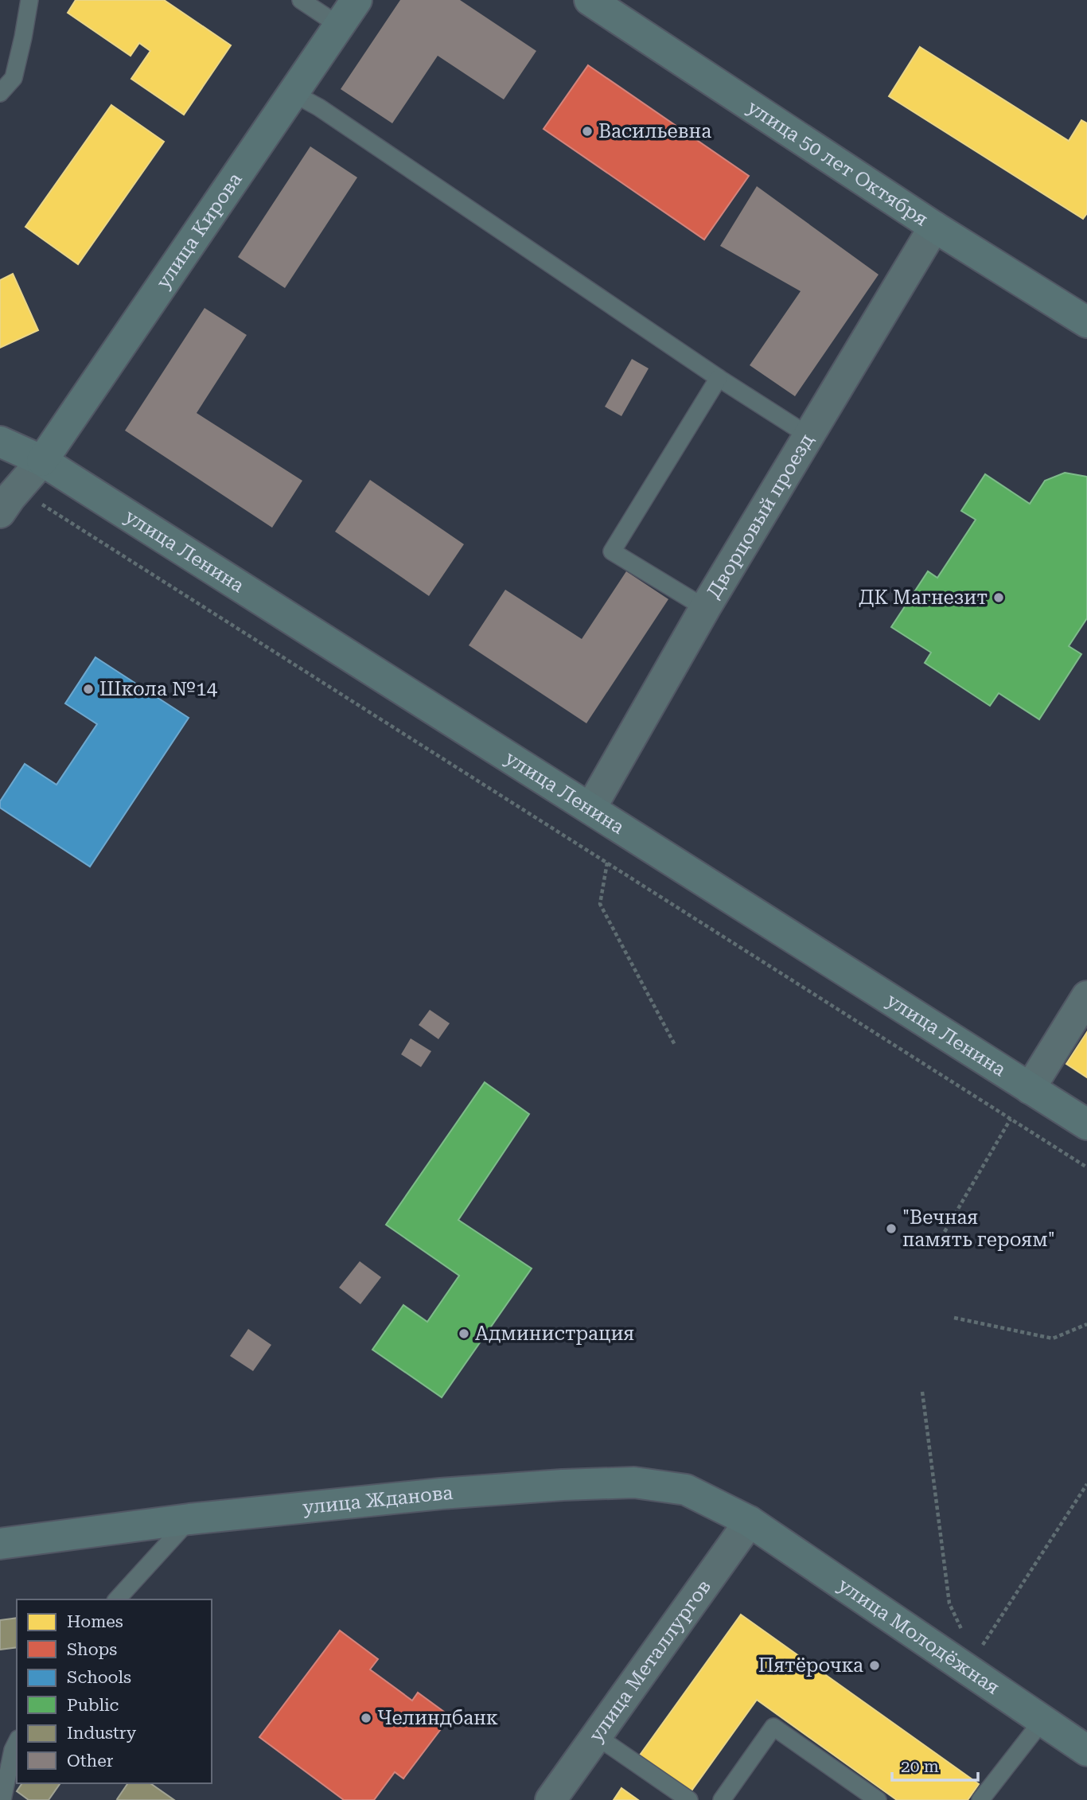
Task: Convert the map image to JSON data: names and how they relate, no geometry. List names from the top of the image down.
{
  "streets": {
    "main road": [
      "улица 50 лет Октября",
      "улица Кирова",
      "улица Ленина",
      "улица Жданова",
      "улица Молодёжная"
    ],
    "street": ["Дворцовый проезд", "улица Металлургов"]
  },
  "crossings": [
    ["улица 50 лет Октября", "Дворцовый проезд"],
    ["улица Кирова", "улица Ленина"],
    ["Дворцовый проезд", "улица Ленина"],
    ["улица Жданова", "улица Молодёжная"],
    ["улица Жданова", "улица Металлургов"],
    ["улица Молодёжная", "улица Металлургов"]
  ],
  "places": [
    "Васильевна",
    "ДК Магнезит",
    "Школа №14",
    "\"Вечная память героям\"",
    "Администрация",
    "Пятёрочка",
    "Челиндбанк"
  ],
  "legend": [
    "Homes",
    "Shops",
    "Schools",
    "Public",
    "Industry",
    "Other"
  ],
  "scale_bar": "20 m"
}
